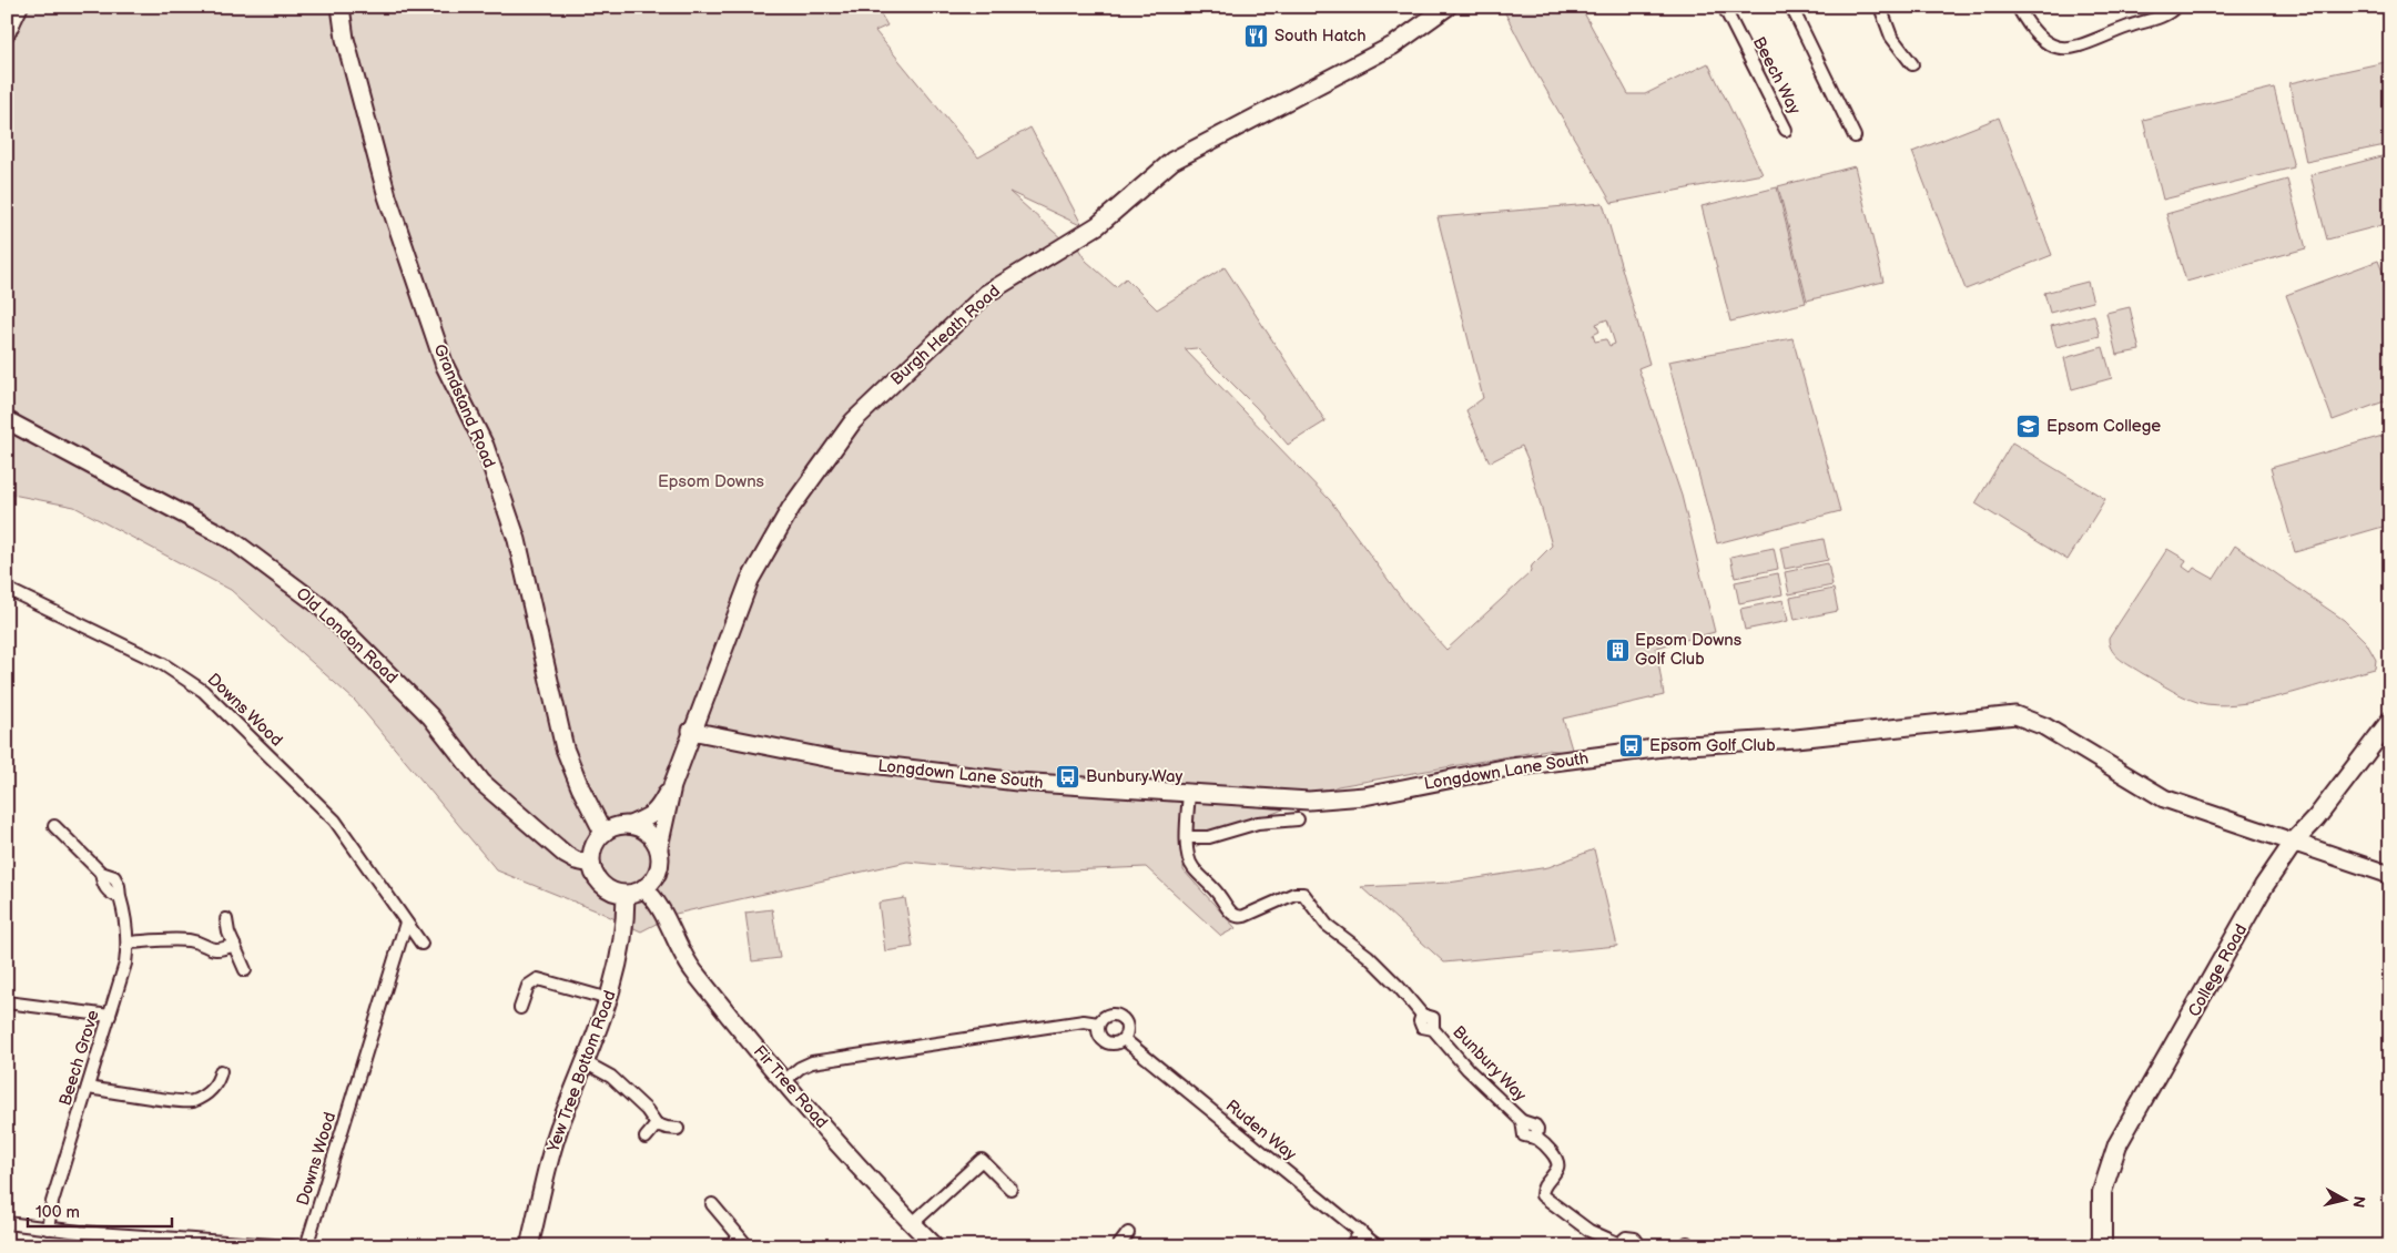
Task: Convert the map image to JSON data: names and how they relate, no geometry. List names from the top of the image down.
{
  "streets": {
    "main road": [
      "Burgh Heath Road",
      "Grandstand Road",
      "Old London Road",
      "Longdown Lane South",
      "College Road",
      "Yew Tree Bottom Road",
      "Fir Tree Road"
    ],
    "street": [
      "Beech Way",
      "Downs Wood",
      "Beech Grove",
      "Bunbury Way",
      "Ruden Way"
    ]
  },
  "crossings": [
    ["Burgh Heath Road", "Grandstand Road"],
    ["Burgh Heath Road", "Old London Road"],
    ["Burgh Heath Road", "Longdown Lane South"],
    ["Burgh Heath Road", "Yew Tree Bottom Road"],
    ["Burgh Heath Road", "Fir Tree Road"],
    ["Grandstand Road", "Old London Road"],
    ["Grandstand Road", "Yew Tree Bottom Road"],
    ["Grandstand Road", "Fir Tree Road"],
    ["Old London Road", "Yew Tree Bottom Road"],
    ["Old London Road", "Fir Tree Road"],
    ["Longdown Lane South", "College Road"],
    ["Longdown Lane South", "Bunbury Way"],
    ["Yew Tree Bottom Road", "Fir Tree Road"]
  ],
  "parks": ["Epsom Downs"],
  "places": {
    "restaurant": ["South Hatch"],
    "school or university": ["Epsom College"],
    "building": ["Epsom Downs Golf Club"],
    "bus stop": ["Epsom Golf Club", "Bunbury Way"]
  },
  "scale_bar": "100 m",
  "north": "right"
}
